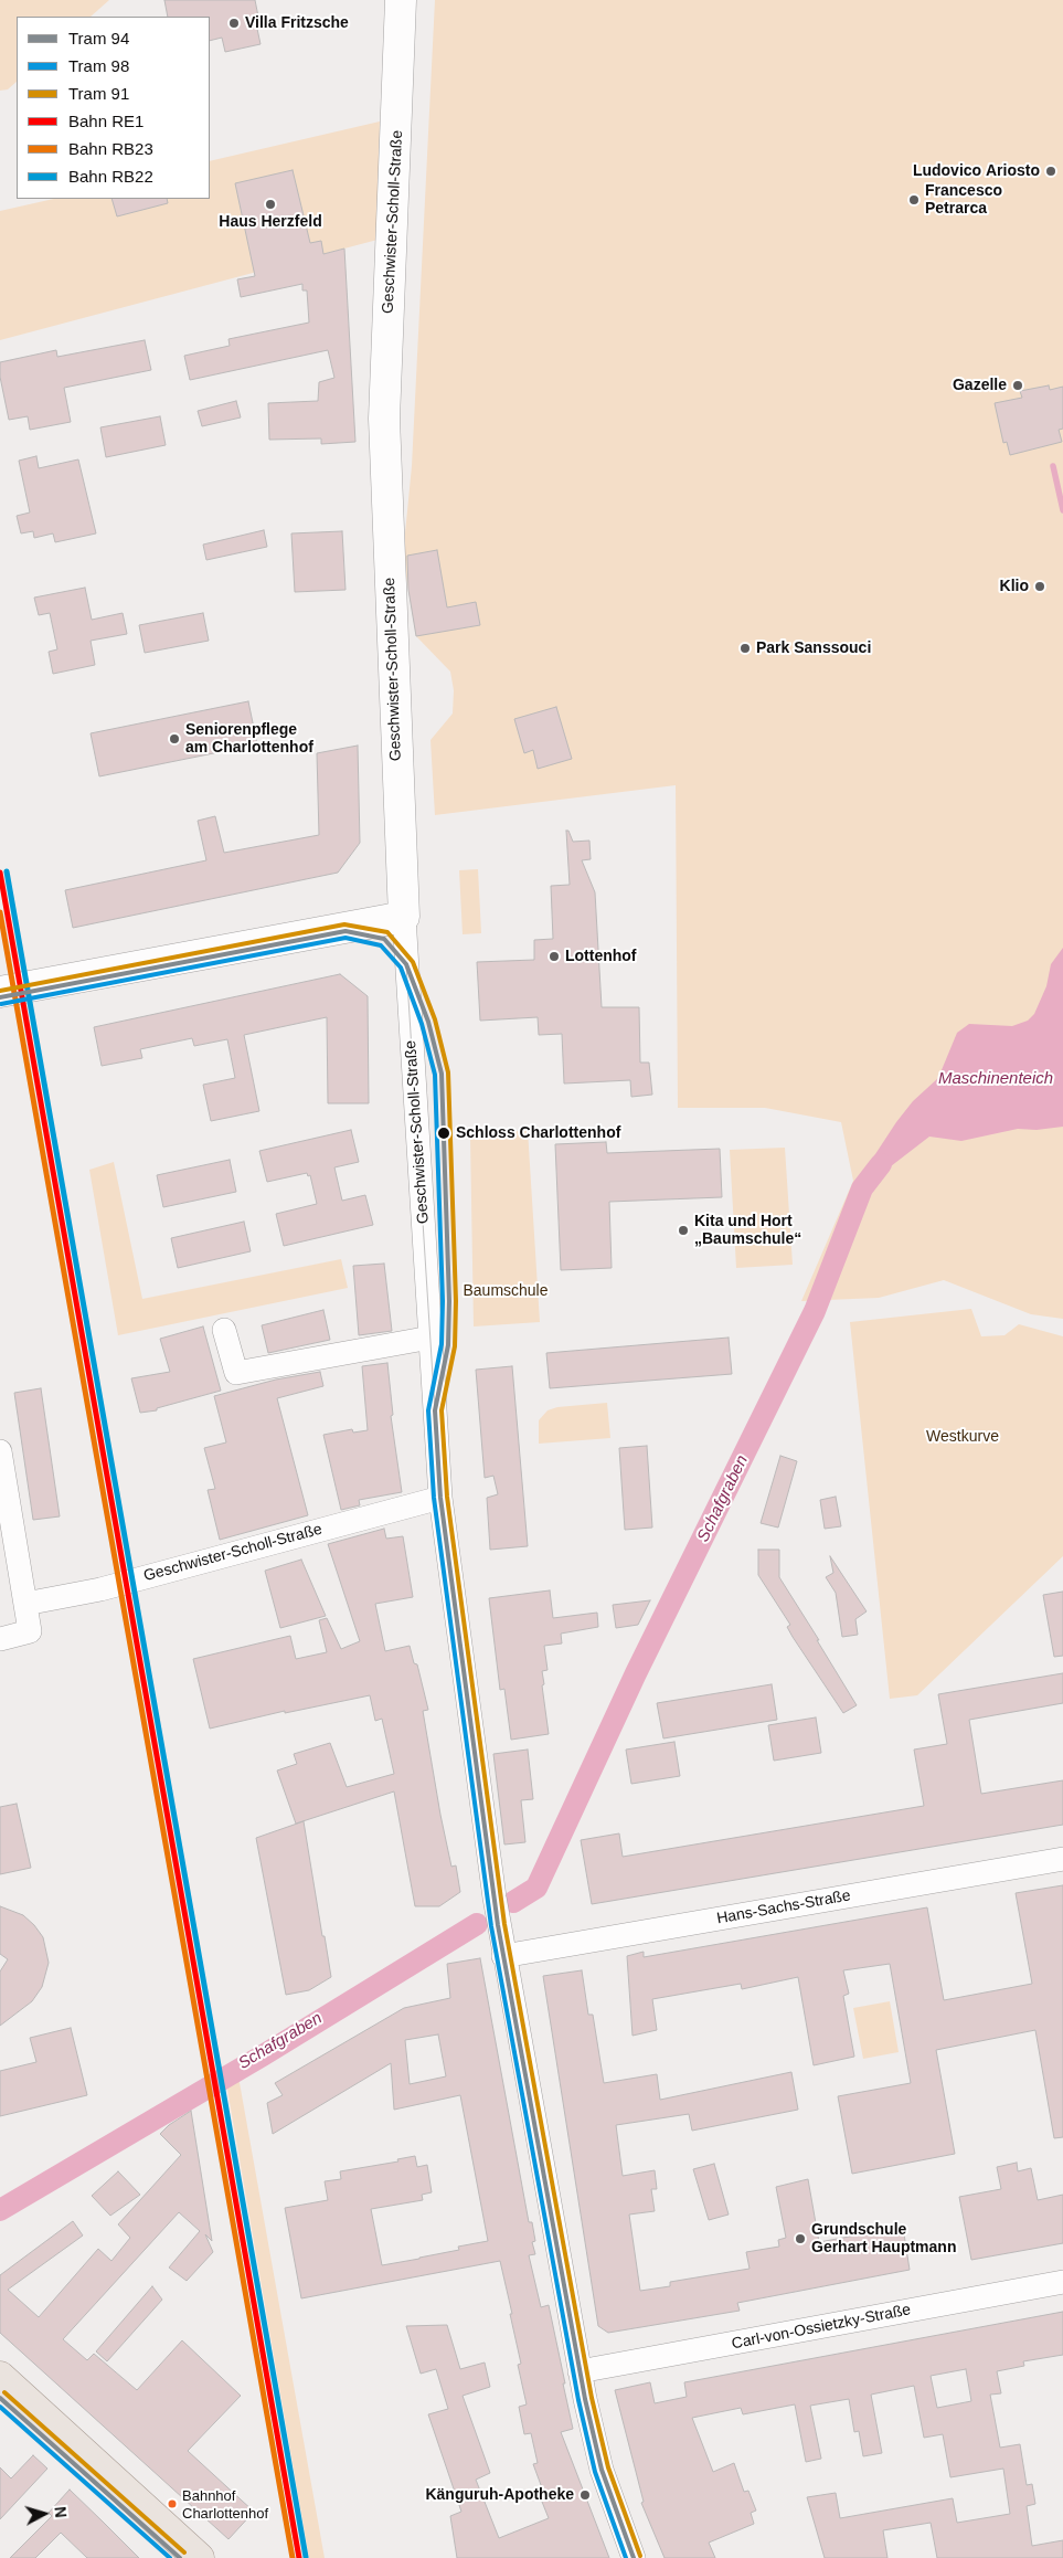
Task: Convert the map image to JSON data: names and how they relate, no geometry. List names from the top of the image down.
{
  "streets": {
    "street": ["Geschwister-Scholl-Straße", "Hans-Sachs-Straße", "Carl-von-Ossietzky-Straße"]
  },
  "crossings": [
    ["Geschwister-Scholl-Straße", "Hans-Sachs-Straße"],
    ["Geschwister-Scholl-Straße", "Carl-von-Ossietzky-Straße"]
  ],
  "water": ["Maschinenteich", "Schafgraben"],
  "parks": ["Baumschule", "Westkurve"],
  "places": [
    "Villa Fritzsche",
    "Ludovico Ariosto",
    "Francesco Petrarca",
    "Haus Herzfeld",
    "Gazelle",
    "Klio",
    "Park Sanssouci",
    "Seniorenpflege am Charlottenhof",
    "Lottenhof",
    "Schloss Charlottenhof",
    "Kita und Hort „Baumschule“",
    "Grundschule Gerhart Hauptmann",
    "Känguruh-Apotheke",
    "Bahnhof Charlottenhof"
  ],
  "lines": [
    "rail line RB22",
    "rail line RE1",
    "rail line RB23",
    "tram line 91",
    "tram line 94",
    "tram line 98"
  ],
  "legend": [
    "Tram 94",
    "Tram 98",
    "Tram 91",
    "Bahn RE1",
    "Bahn RB23",
    "Bahn RB22"
  ],
  "north": "right"
}
